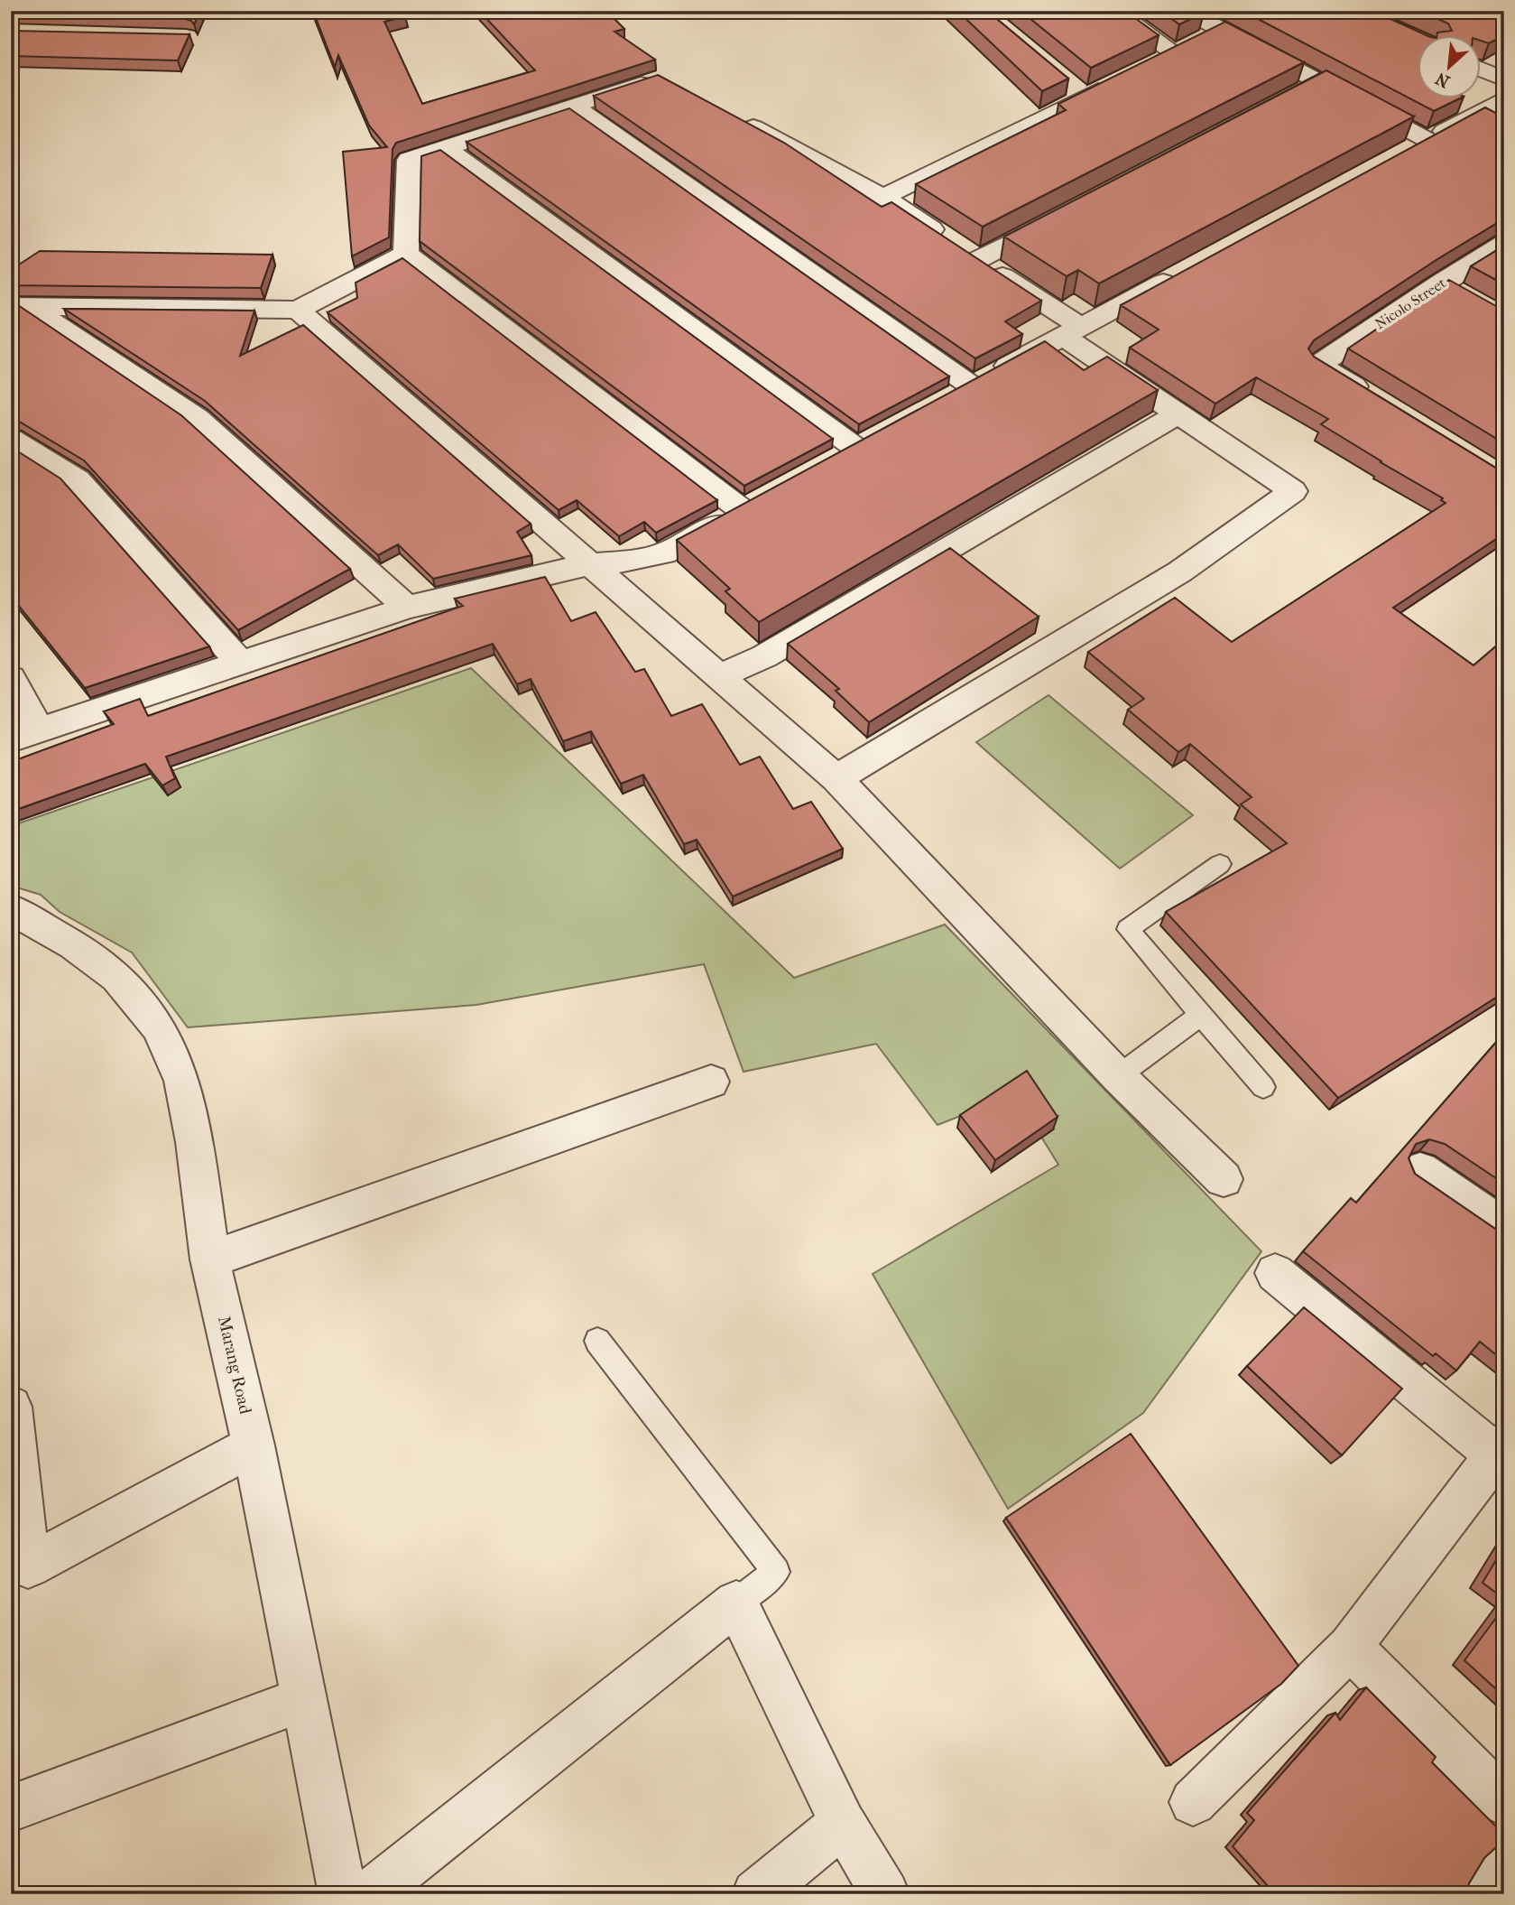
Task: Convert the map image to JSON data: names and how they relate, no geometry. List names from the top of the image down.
{
  "streets": {
    "street": ["Nicolo Street", "Marang Road"]
  },
  "north": "bottom left"
}
